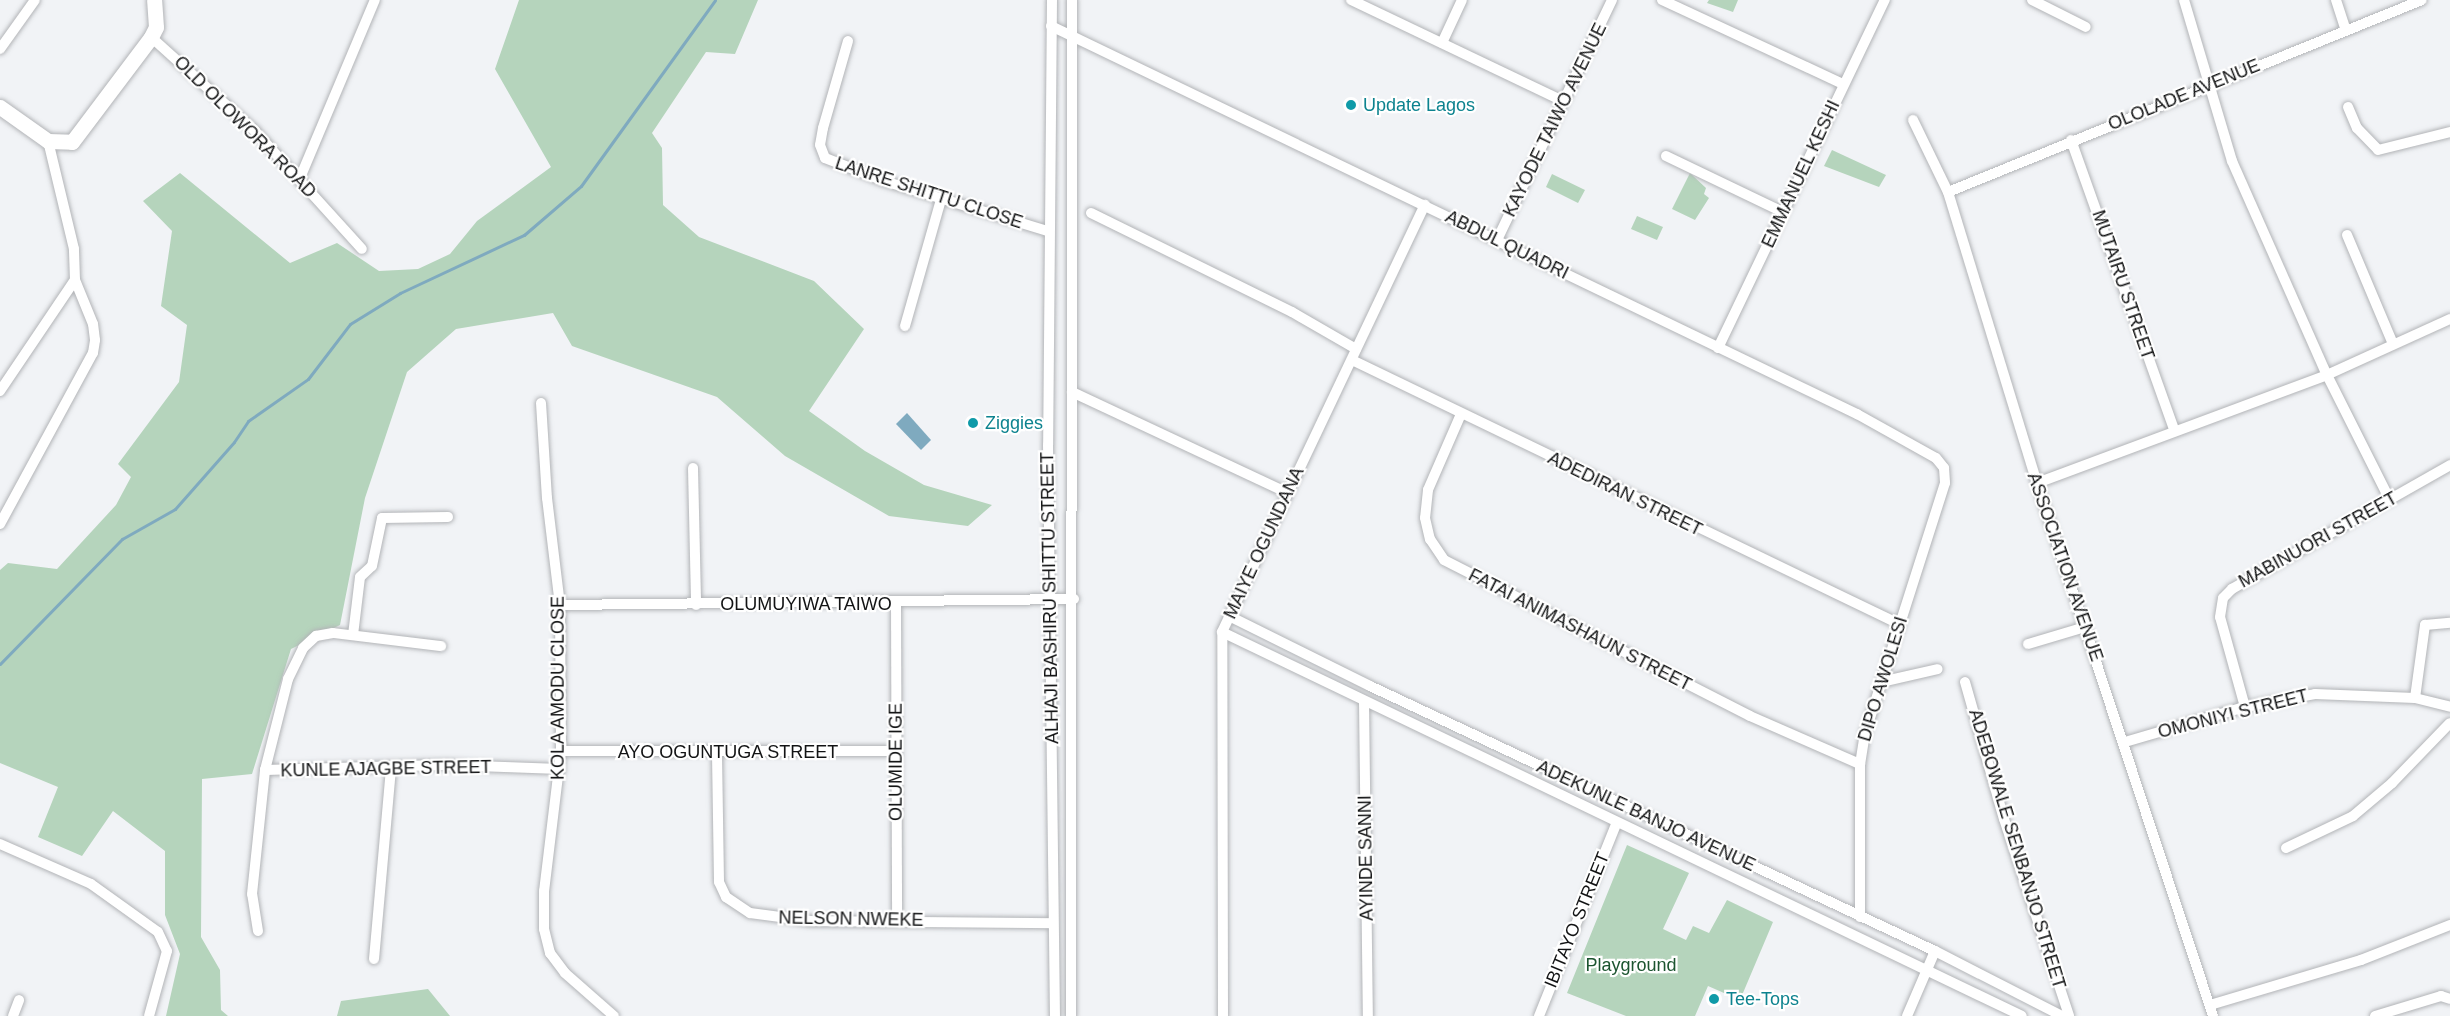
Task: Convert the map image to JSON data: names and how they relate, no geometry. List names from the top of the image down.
{
  "streets": {
    "street": [
      "OLOLADE AVENUE",
      "KAYODE TAIWO AVENUE",
      "OLD OLOWORA ROAD",
      "EMMANUEL KESHI",
      "LANRE SHITTU CLOSE",
      "ABDUL QUADRI",
      "MUTAIRU STREET",
      "ADEDIRAN STREET",
      "MABINUORI STREET",
      "MAIYE OGUNDANA",
      "ASSOCIATION AVENUE",
      "ALHAJI BASHIRU SHITTU STREET",
      "OLUMUYIWA TAIWO",
      "FATAI ANIMASHAUN STREET",
      "DIPO AWOLESI",
      "KOLA AMODU CLOSE",
      "OMONIYI STREET",
      "AYO OGUNTUGA STREET",
      "OLUMIDE IGE",
      "KUNLE AJAGBE STREET",
      "ADEKUNLE BANJO AVENUE",
      "ADEBOWALE SENBANJO STREET",
      "AYINDE SANNI",
      "NELSON NWEKE",
      "IBITAYO STREET"
    ]
  },
  "crossings": [
    ["OLOLADE AVENUE", "MUTAIRU STREET"],
    ["OLOLADE AVENUE", "ASSOCIATION AVENUE"],
    ["KAYODE TAIWO AVENUE", "ABDUL QUADRI"],
    ["EMMANUEL KESHI", "ABDUL QUADRI"],
    ["LANRE SHITTU CLOSE", "ALHAJI BASHIRU SHITTU STREET"],
    ["ABDUL QUADRI", "MAIYE OGUNDANA"],
    ["ABDUL QUADRI", "ALHAJI BASHIRU SHITTU STREET"],
    ["ABDUL QUADRI", "DIPO AWOLESI"],
    ["ADEDIRAN STREET", "MAIYE OGUNDANA"],
    ["ADEDIRAN STREET", "FATAI ANIMASHAUN STREET"],
    ["ADEDIRAN STREET", "DIPO AWOLESI"],
    ["MABINUORI STREET", "OMONIYI STREET"],
    ["MAIYE OGUNDANA", "ADEKUNLE BANJO AVENUE"],
    ["ASSOCIATION AVENUE", "OMONIYI STREET"],
    ["ALHAJI BASHIRU SHITTU STREET", "OLUMUYIWA TAIWO"],
    ["ALHAJI BASHIRU SHITTU STREET", "NELSON NWEKE"],
    ["OLUMUYIWA TAIWO", "KOLA AMODU CLOSE"],
    ["OLUMUYIWA TAIWO", "OLUMIDE IGE"],
    ["FATAI ANIMASHAUN STREET", "DIPO AWOLESI"],
    ["DIPO AWOLESI", "ADEKUNLE BANJO AVENUE"],
    ["KOLA AMODU CLOSE", "AYO OGUNTUGA STREET"],
    ["KOLA AMODU CLOSE", "KUNLE AJAGBE STREET"],
    ["AYO OGUNTUGA STREET", "OLUMIDE IGE"],
    ["AYO OGUNTUGA STREET", "NELSON NWEKE"],
    ["OLUMIDE IGE", "NELSON NWEKE"],
    ["ADEKUNLE BANJO AVENUE", "AYINDE SANNI"],
    ["ADEKUNLE BANJO AVENUE", "IBITAYO STREET"]
  ],
  "parks": ["Playground"],
  "places": ["Update Lagos", "Ziggies", "Tee-Tops"]
}
